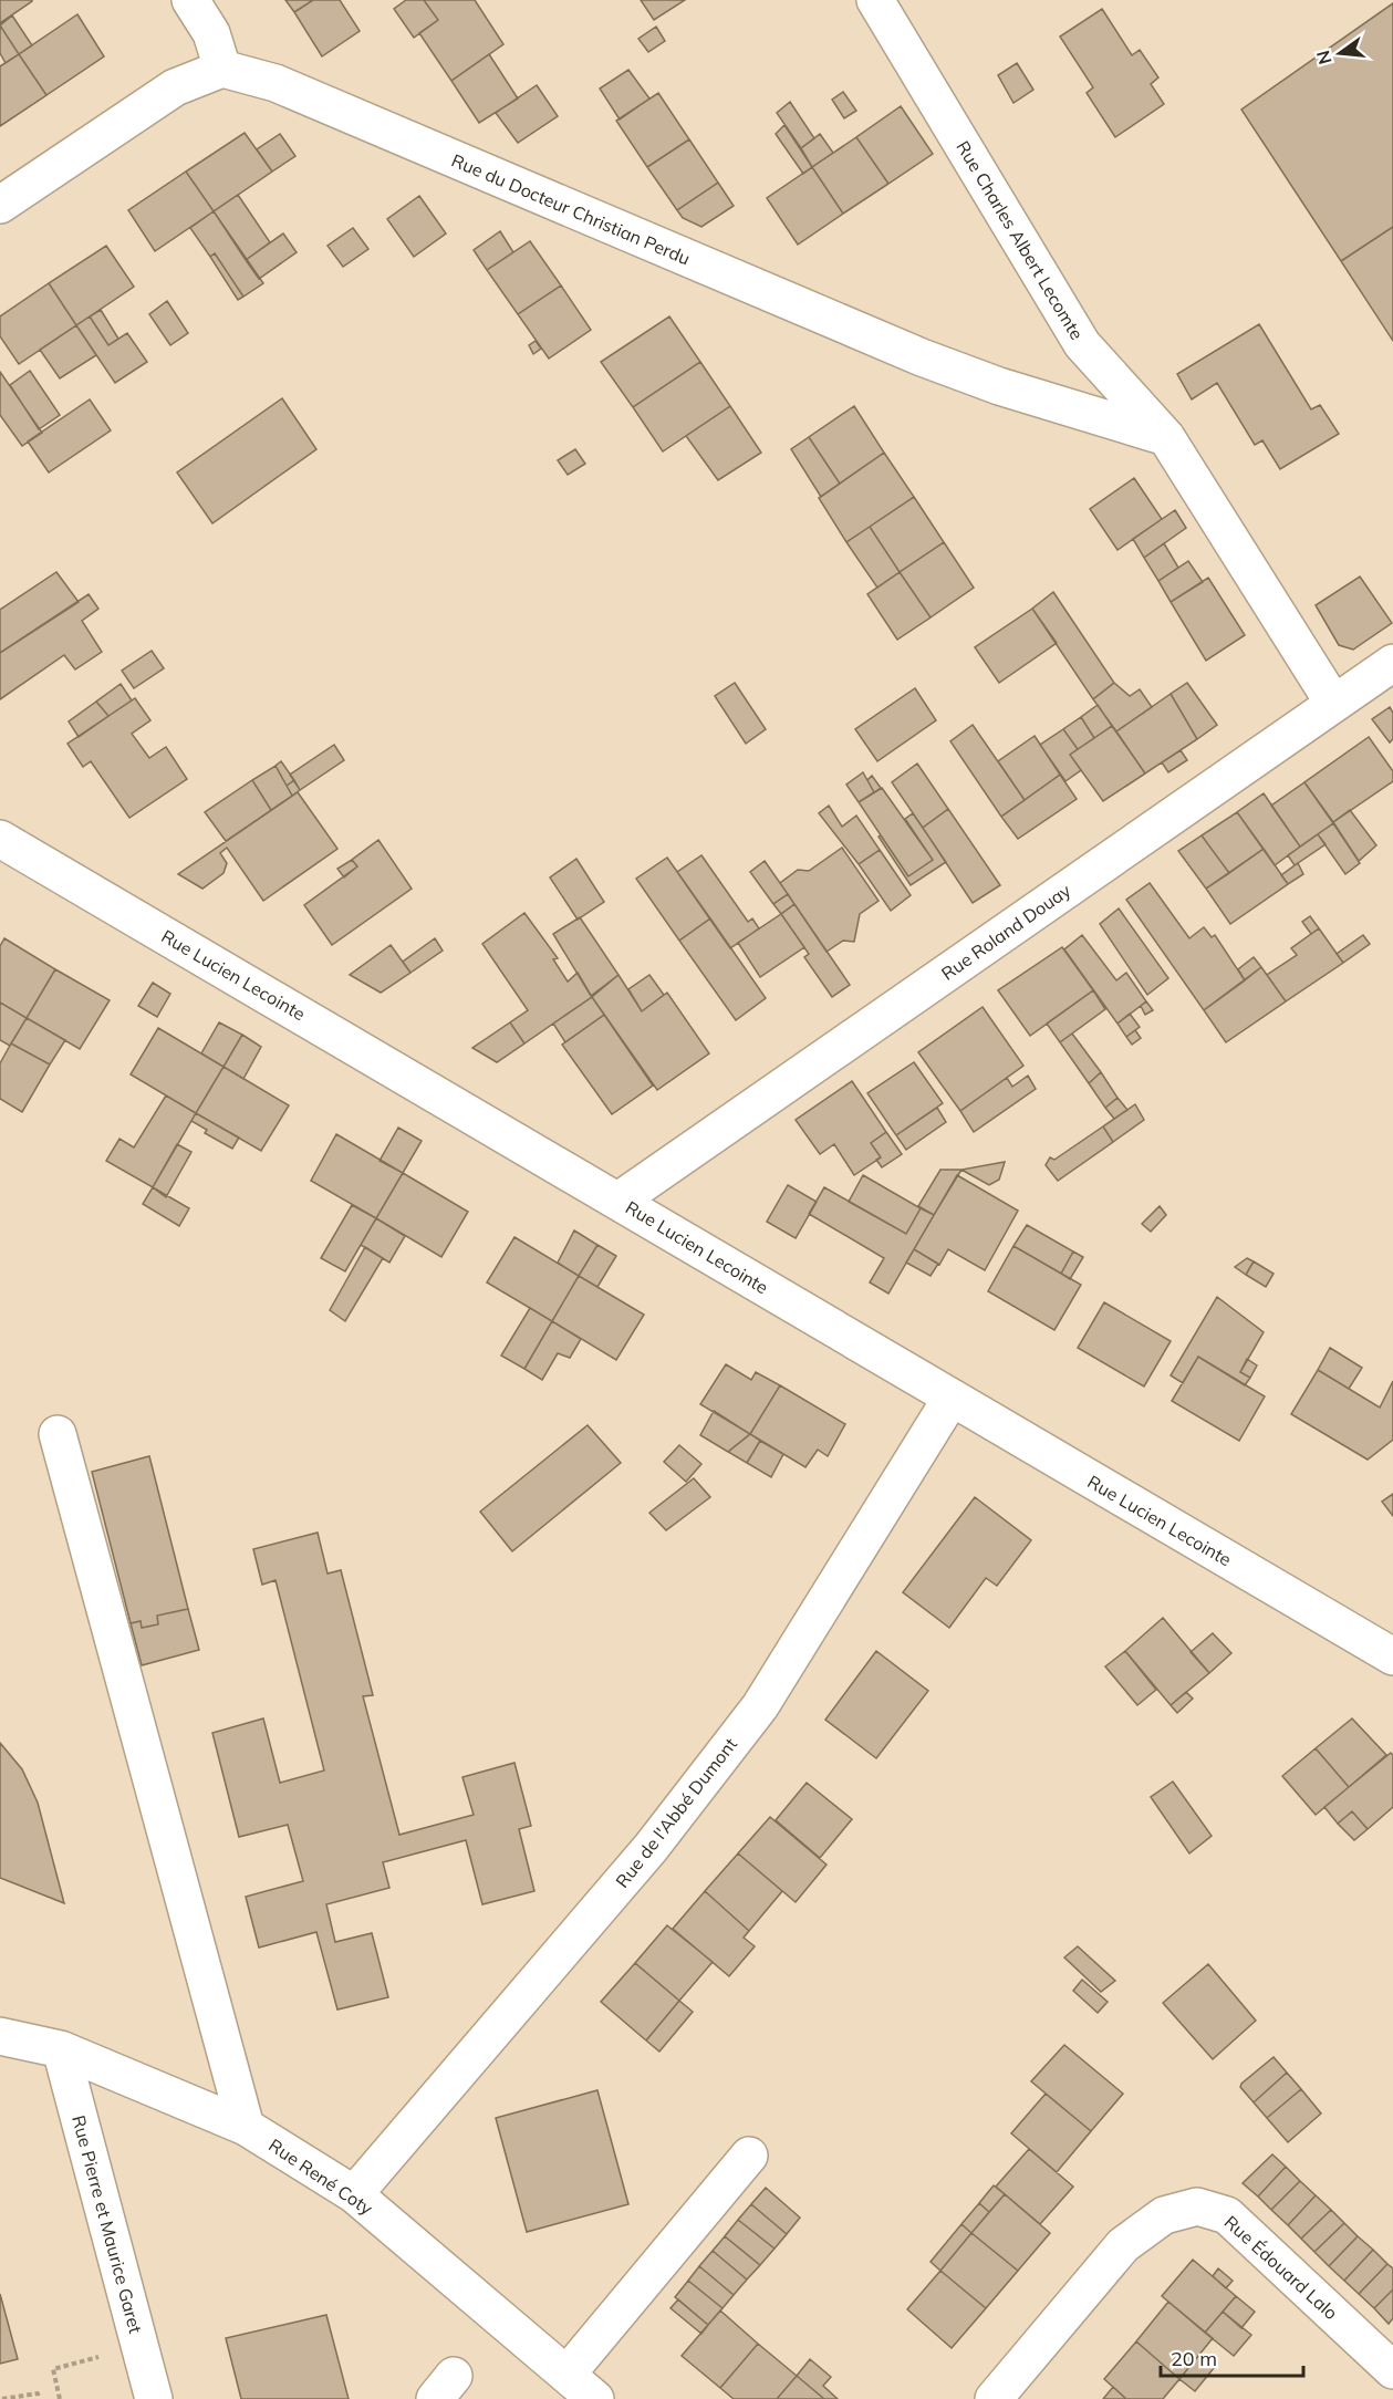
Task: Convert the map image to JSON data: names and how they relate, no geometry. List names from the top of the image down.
{
  "streets": {
    "street": [
      "Rue du Docteur Christian Perdu",
      "Rue Charles Albert Lecomte",
      "Rue Roland Douay",
      "Rue Lucien Lecointe",
      "Rue de l'Abbé Dumont",
      "Rue René Coty",
      "Rue Pierre et Maurice Garet",
      "Rue Édouard Lalo"
    ]
  },
  "crossings": [
    ["Rue du Docteur Christian Perdu", "Rue Charles Albert Lecomte"],
    ["Rue Charles Albert Lecomte", "Rue Roland Douay"],
    ["Rue Roland Douay", "Rue Lucien Lecointe"],
    ["Rue Lucien Lecointe", "Rue de l'Abbé Dumont"],
    ["Rue de l'Abbé Dumont", "Rue René Coty"],
    ["Rue René Coty", "Rue Pierre et Maurice Garet"]
  ],
  "scale_bar": "20 m",
  "north": "left"
}
